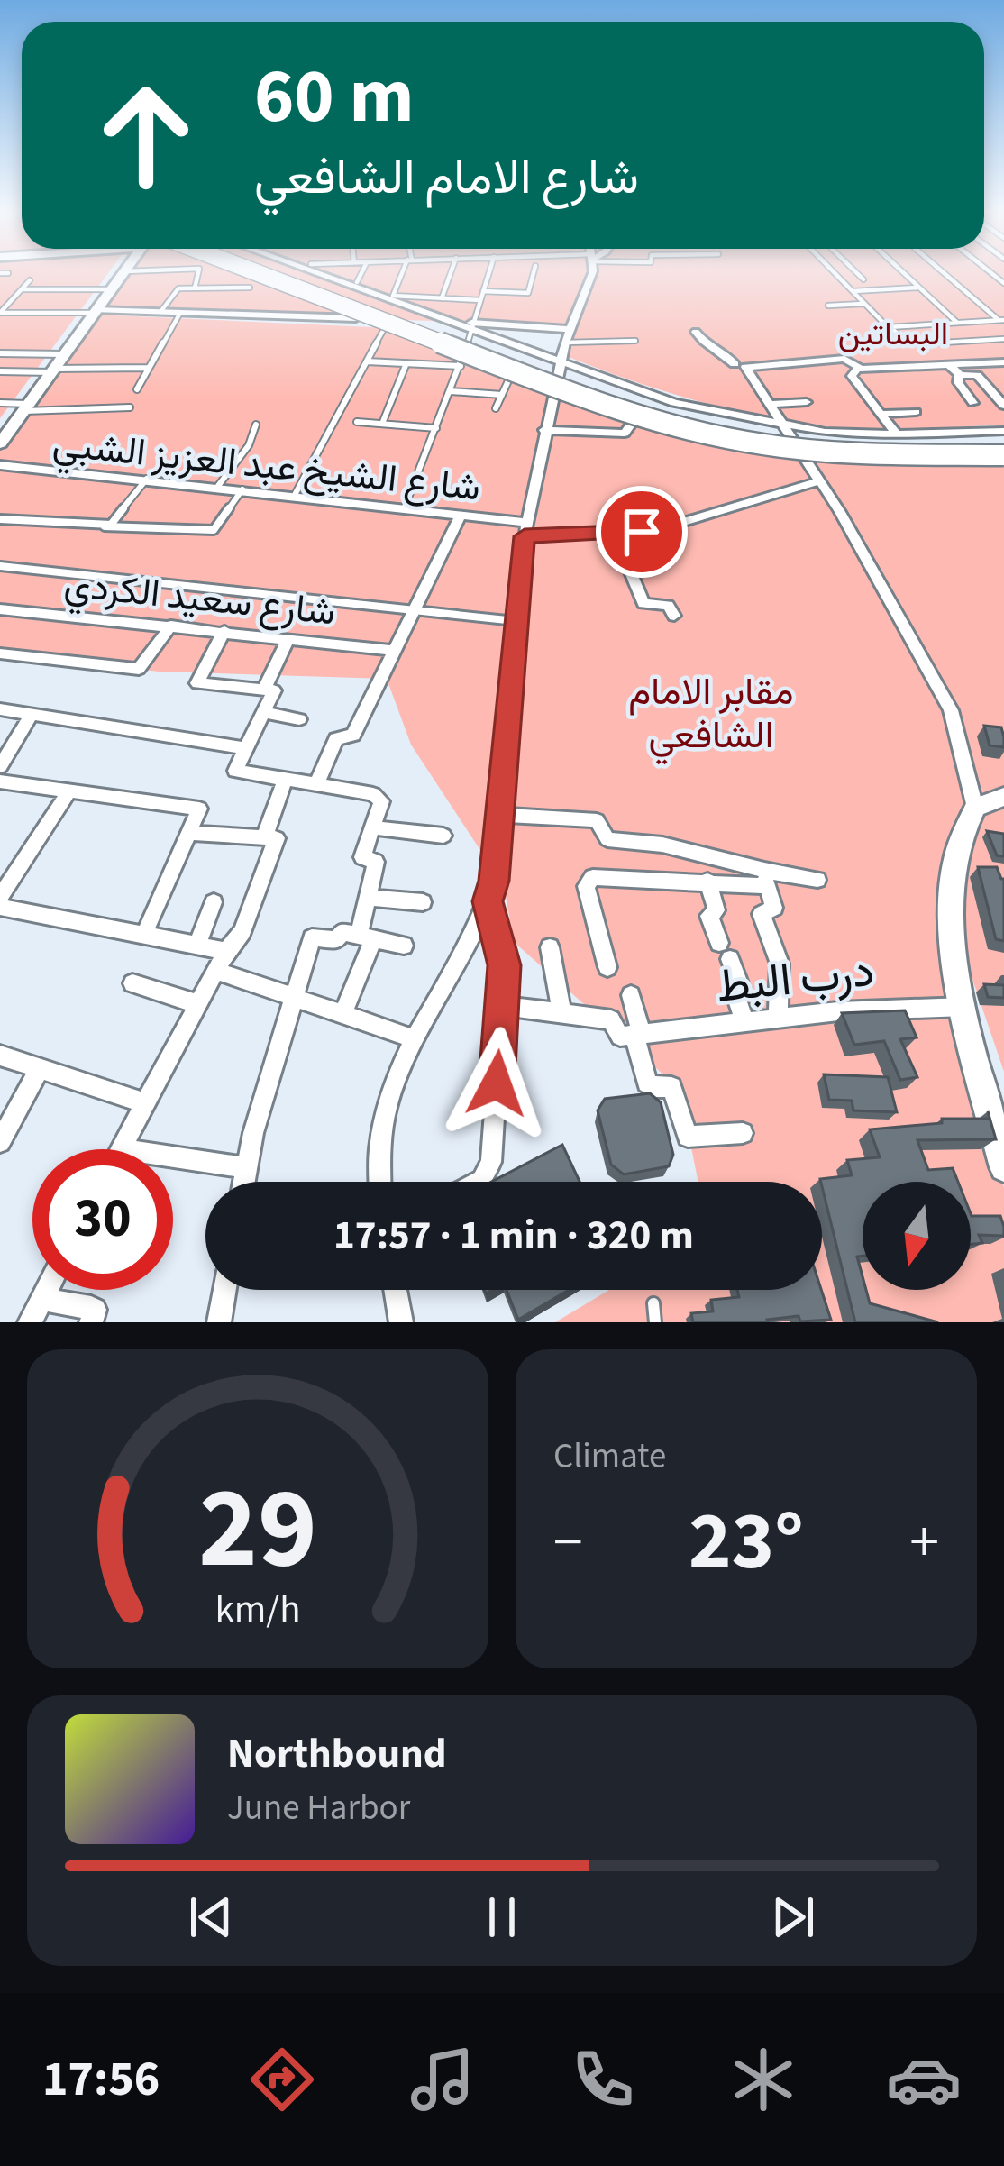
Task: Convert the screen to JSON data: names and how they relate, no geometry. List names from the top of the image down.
{
  "streets": {
    "street": ["شارع الشيخ عبد العزيز الشبي", "شارع سعيد الكردي", "درب البط"]
  },
  "parks": ["البساتين", "مقابر الامام الشافعي"],
  "north": "bottom",
  "page": {
    "turn": ["60 m", "شارع الامام الشافعي"],
    "limit": "30",
    "trip": "17:57 · 1 min · 320 m",
    "tile": "Climate",
    "heat": ["−", "23°", "+"],
    "song": ["Northbound", "June Harbor"],
    "tabs": "17:56",
    "gauge": ["29", "km/h"]
  }
}
